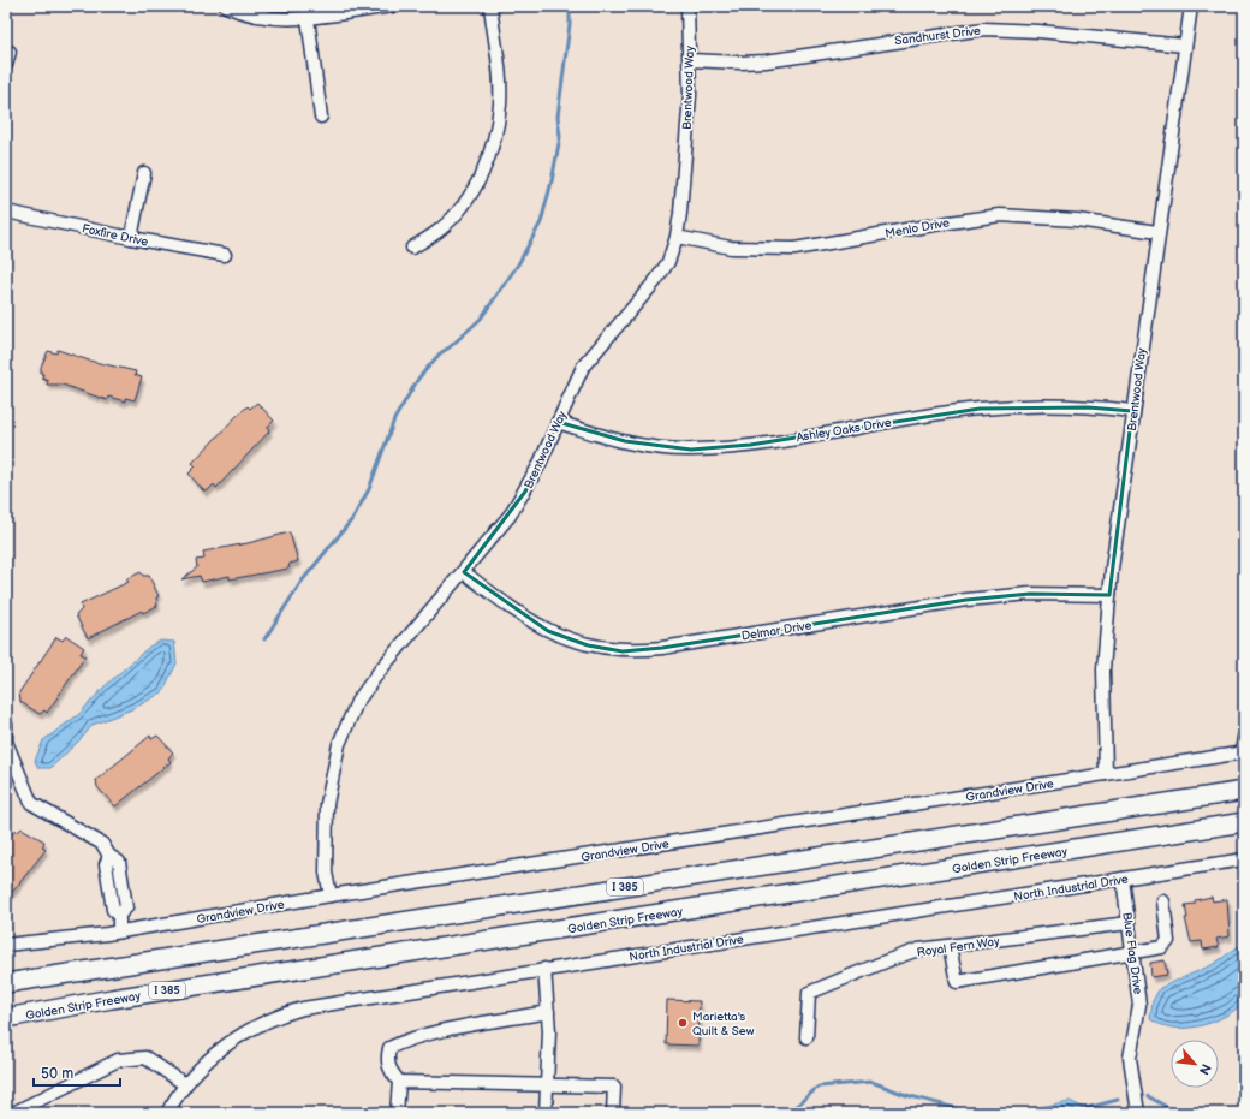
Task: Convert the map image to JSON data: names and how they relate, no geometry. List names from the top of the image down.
{
  "streets": {
    "highway": ["Golden Strip Freeway", "I 385"],
    "street": [
      "Sandhurst Drive",
      "Brentwood Way",
      "Menlo Drive",
      "Foxfire Drive",
      "Ashley Oaks Drive",
      "Delmar Drive",
      "Grandview Drive",
      "North Industrial Drive",
      "Royal Fern Way",
      "Blue Flag Drive"
    ]
  },
  "crossings": [
    ["Sandhurst Drive", "Brentwood Way"],
    ["Brentwood Way", "Menlo Drive"],
    ["Brentwood Way", "Ashley Oaks Drive"],
    ["Brentwood Way", "Delmar Drive"],
    ["Brentwood Way", "Grandview Drive"],
    ["North Industrial Drive", "Blue Flag Drive"],
    ["Royal Fern Way", "Blue Flag Drive"]
  ],
  "places": ["Marietta's Quilt & Sew"],
  "scale_bar": "50 m",
  "north": "bottom right"
}
